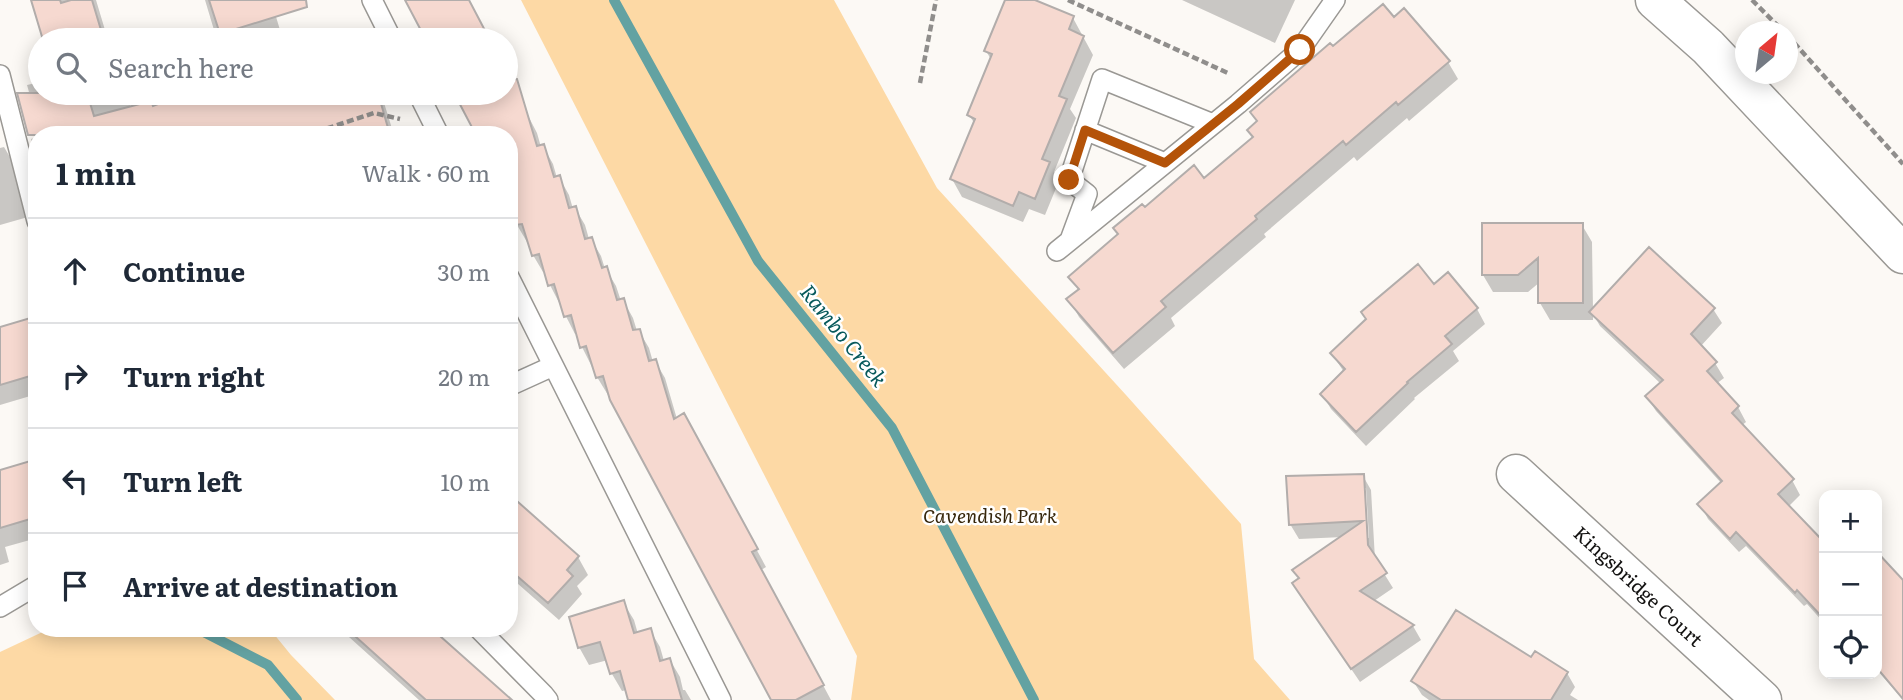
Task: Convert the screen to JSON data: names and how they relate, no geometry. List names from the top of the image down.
{
  "streets": {
    "main road": ["Kingsbridge Court"]
  },
  "water": ["Rambo Creek"],
  "parks": ["Cavendish Park"],
  "north": "top right",
  "page": {
    "search": "Search here",
    "heading": ["1 min", "Walk · 60 m"],
    "list": [
      ["Continue", "30 m"],
      ["Turn right", "20 m"],
      ["Turn left", "10 m"],
      "Arrive at destination"
    ],
    "map_buttons": ["+", "−"]
  }
}
